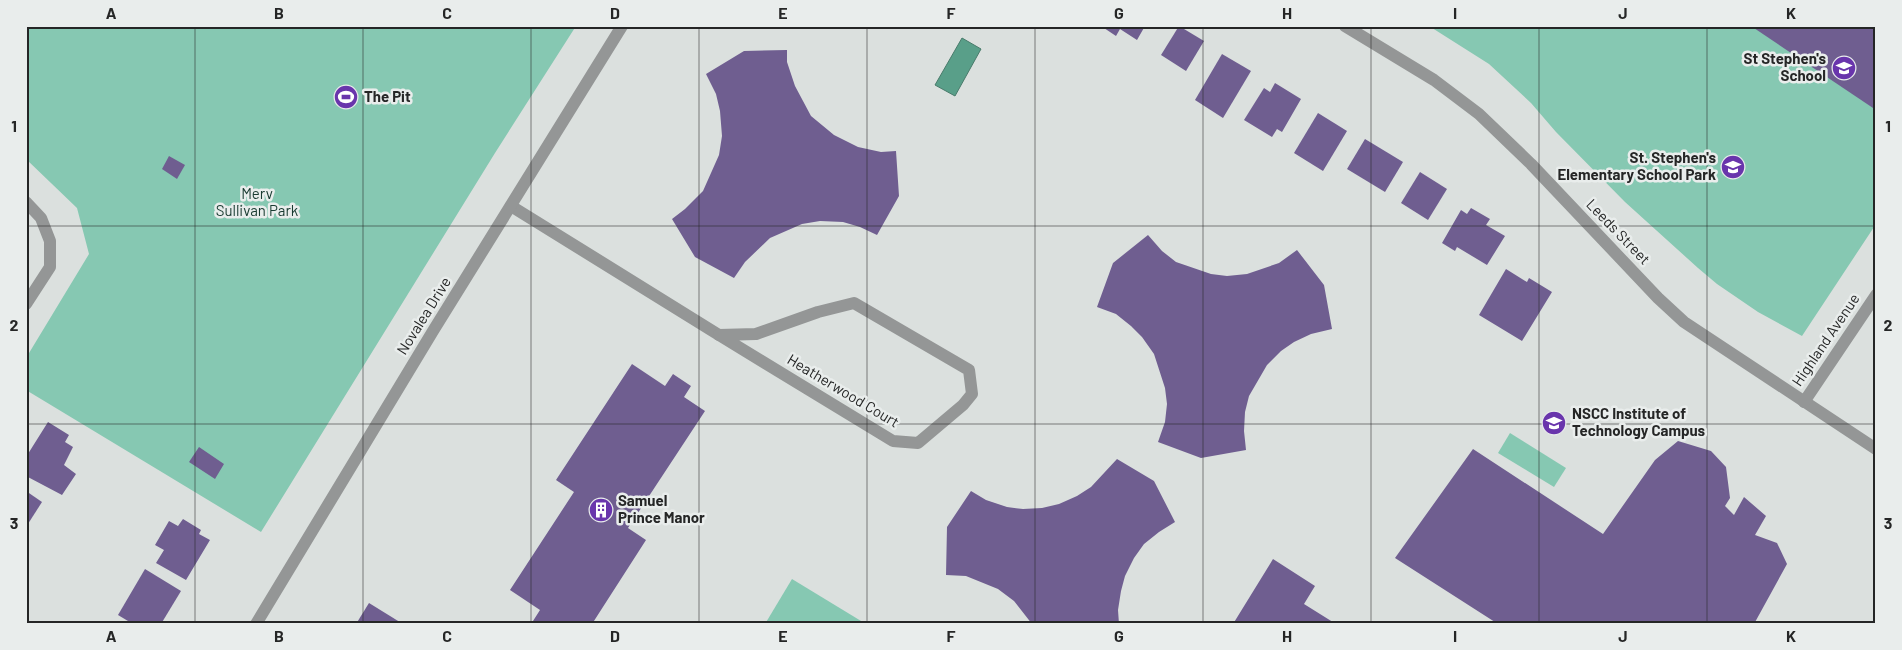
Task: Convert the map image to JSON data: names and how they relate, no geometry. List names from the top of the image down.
{
  "streets": {
    "street": [
      "Leeds Street",
      "Novalea Drive",
      "Highland Avenue",
      "Heatherwood Court"
    ]
  },
  "crossings": [
    ["Leeds Street", "Highland Avenue"],
    ["Novalea Drive", "Heatherwood Court"]
  ],
  "parks": ["Merv Sullivan Park"],
  "places": {
    "school or university": ["St Stephen's School", "St. Stephen's Elementary School Park", "NSCC Institute of Technology Campus"],
    "sports": ["The Pit"],
    "building": ["Samuel Prince Manor"]
  },
  "grid": {
    "columns": [
      "A",
      "B",
      "C",
      "D",
      "E",
      "F",
      "G",
      "H",
      "I",
      "J",
      "K"
    ],
    "rows": ["1", "2", "3"]
  }
}
